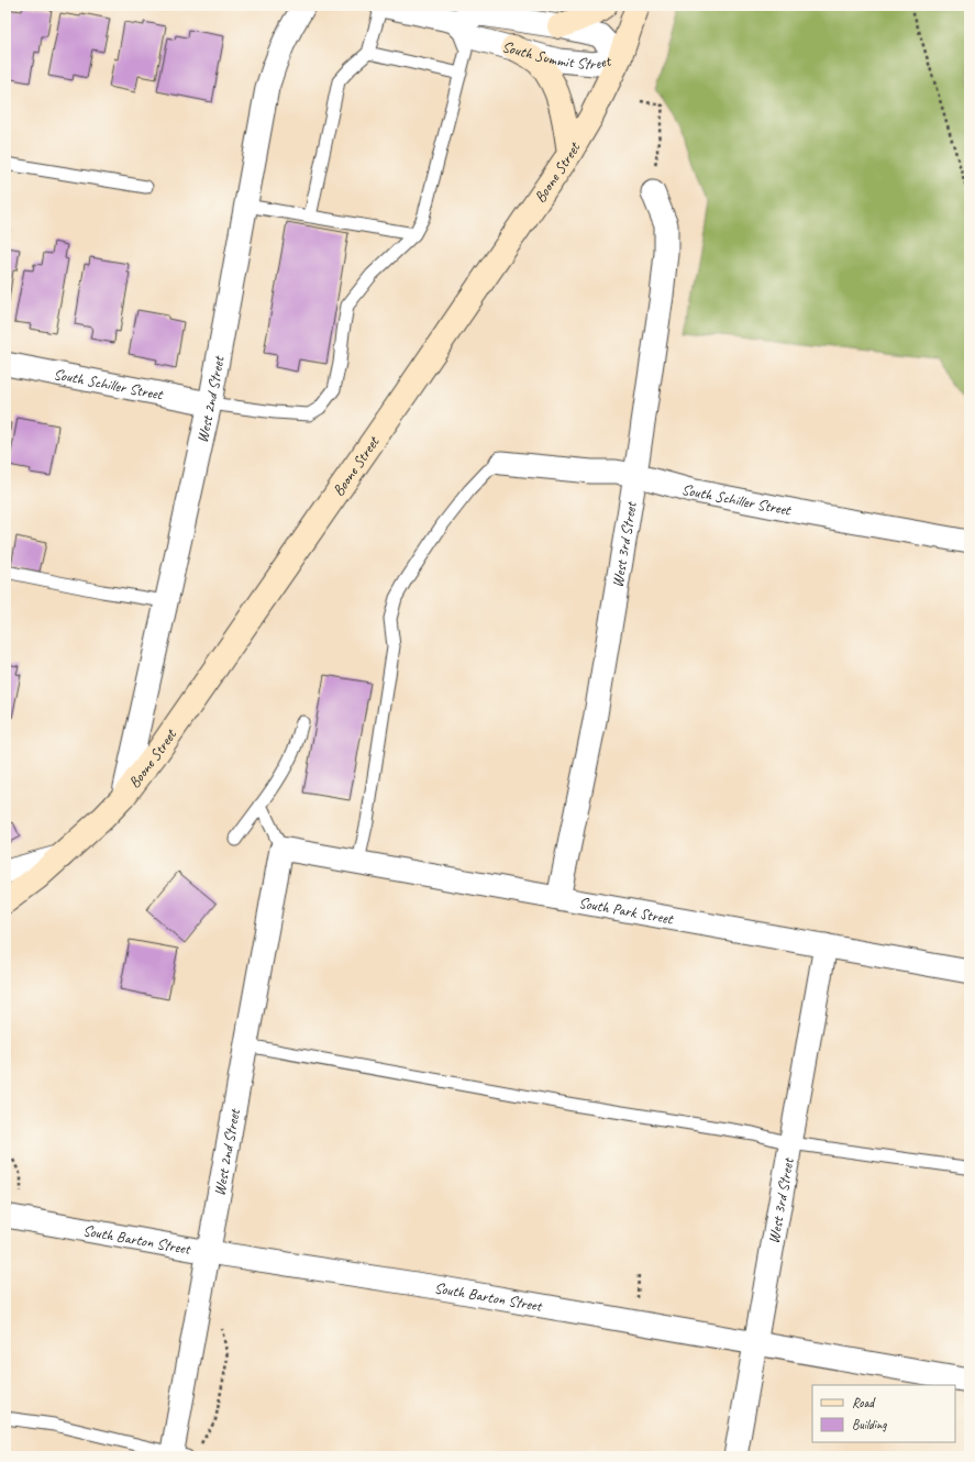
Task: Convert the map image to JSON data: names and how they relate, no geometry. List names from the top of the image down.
{
  "streets": {
    "main road": ["Boone Street"],
    "street": [
      "South Summit Street",
      "South Schiller Street",
      "West 2nd Street",
      "West 3rd Street",
      "South Park Street",
      "South Barton Street"
    ]
  },
  "crossings": [
    ["South Summit Street", "Boone Street"],
    ["Boone Street", "West 2nd Street"],
    ["South Schiller Street", "West 2nd Street"],
    ["South Schiller Street", "West 3rd Street"],
    ["West 2nd Street", "South Park Street"],
    ["West 2nd Street", "South Barton Street"],
    ["West 3rd Street", "South Park Street"],
    ["West 3rd Street", "South Barton Street"]
  ],
  "legend": ["Road", "Building"]
}
